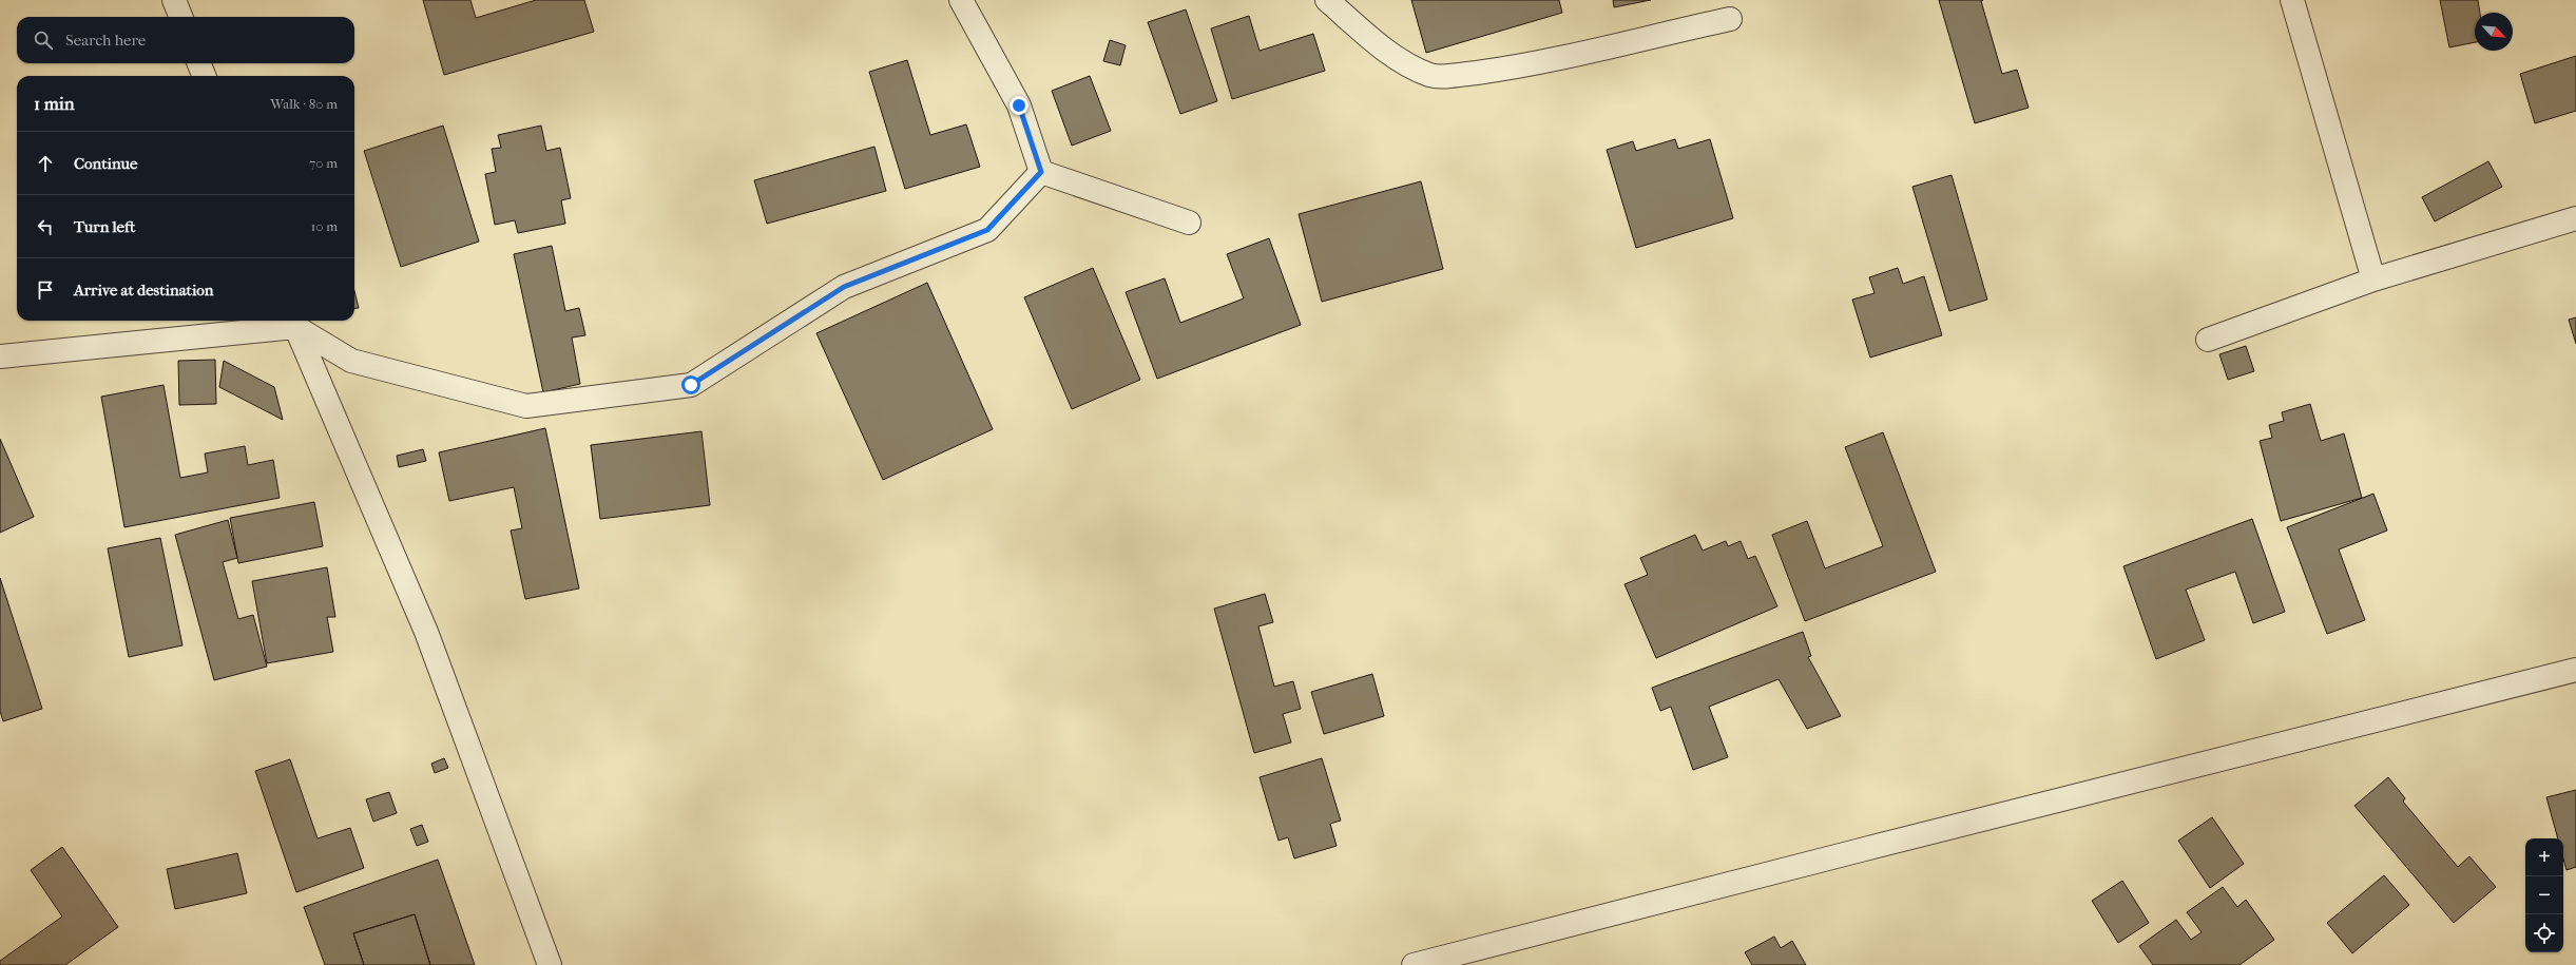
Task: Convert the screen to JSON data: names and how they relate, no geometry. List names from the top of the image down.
{
  "north": "bottom right",
  "page": {
    "search": "Search here",
    "heading": ["1 min", "Walk · 80 m"],
    "list": [
      ["Continue", "70 m"],
      ["Turn left", "10 m"],
      "Arrive at destination"
    ],
    "map_buttons": ["+", "−"]
  }
}
